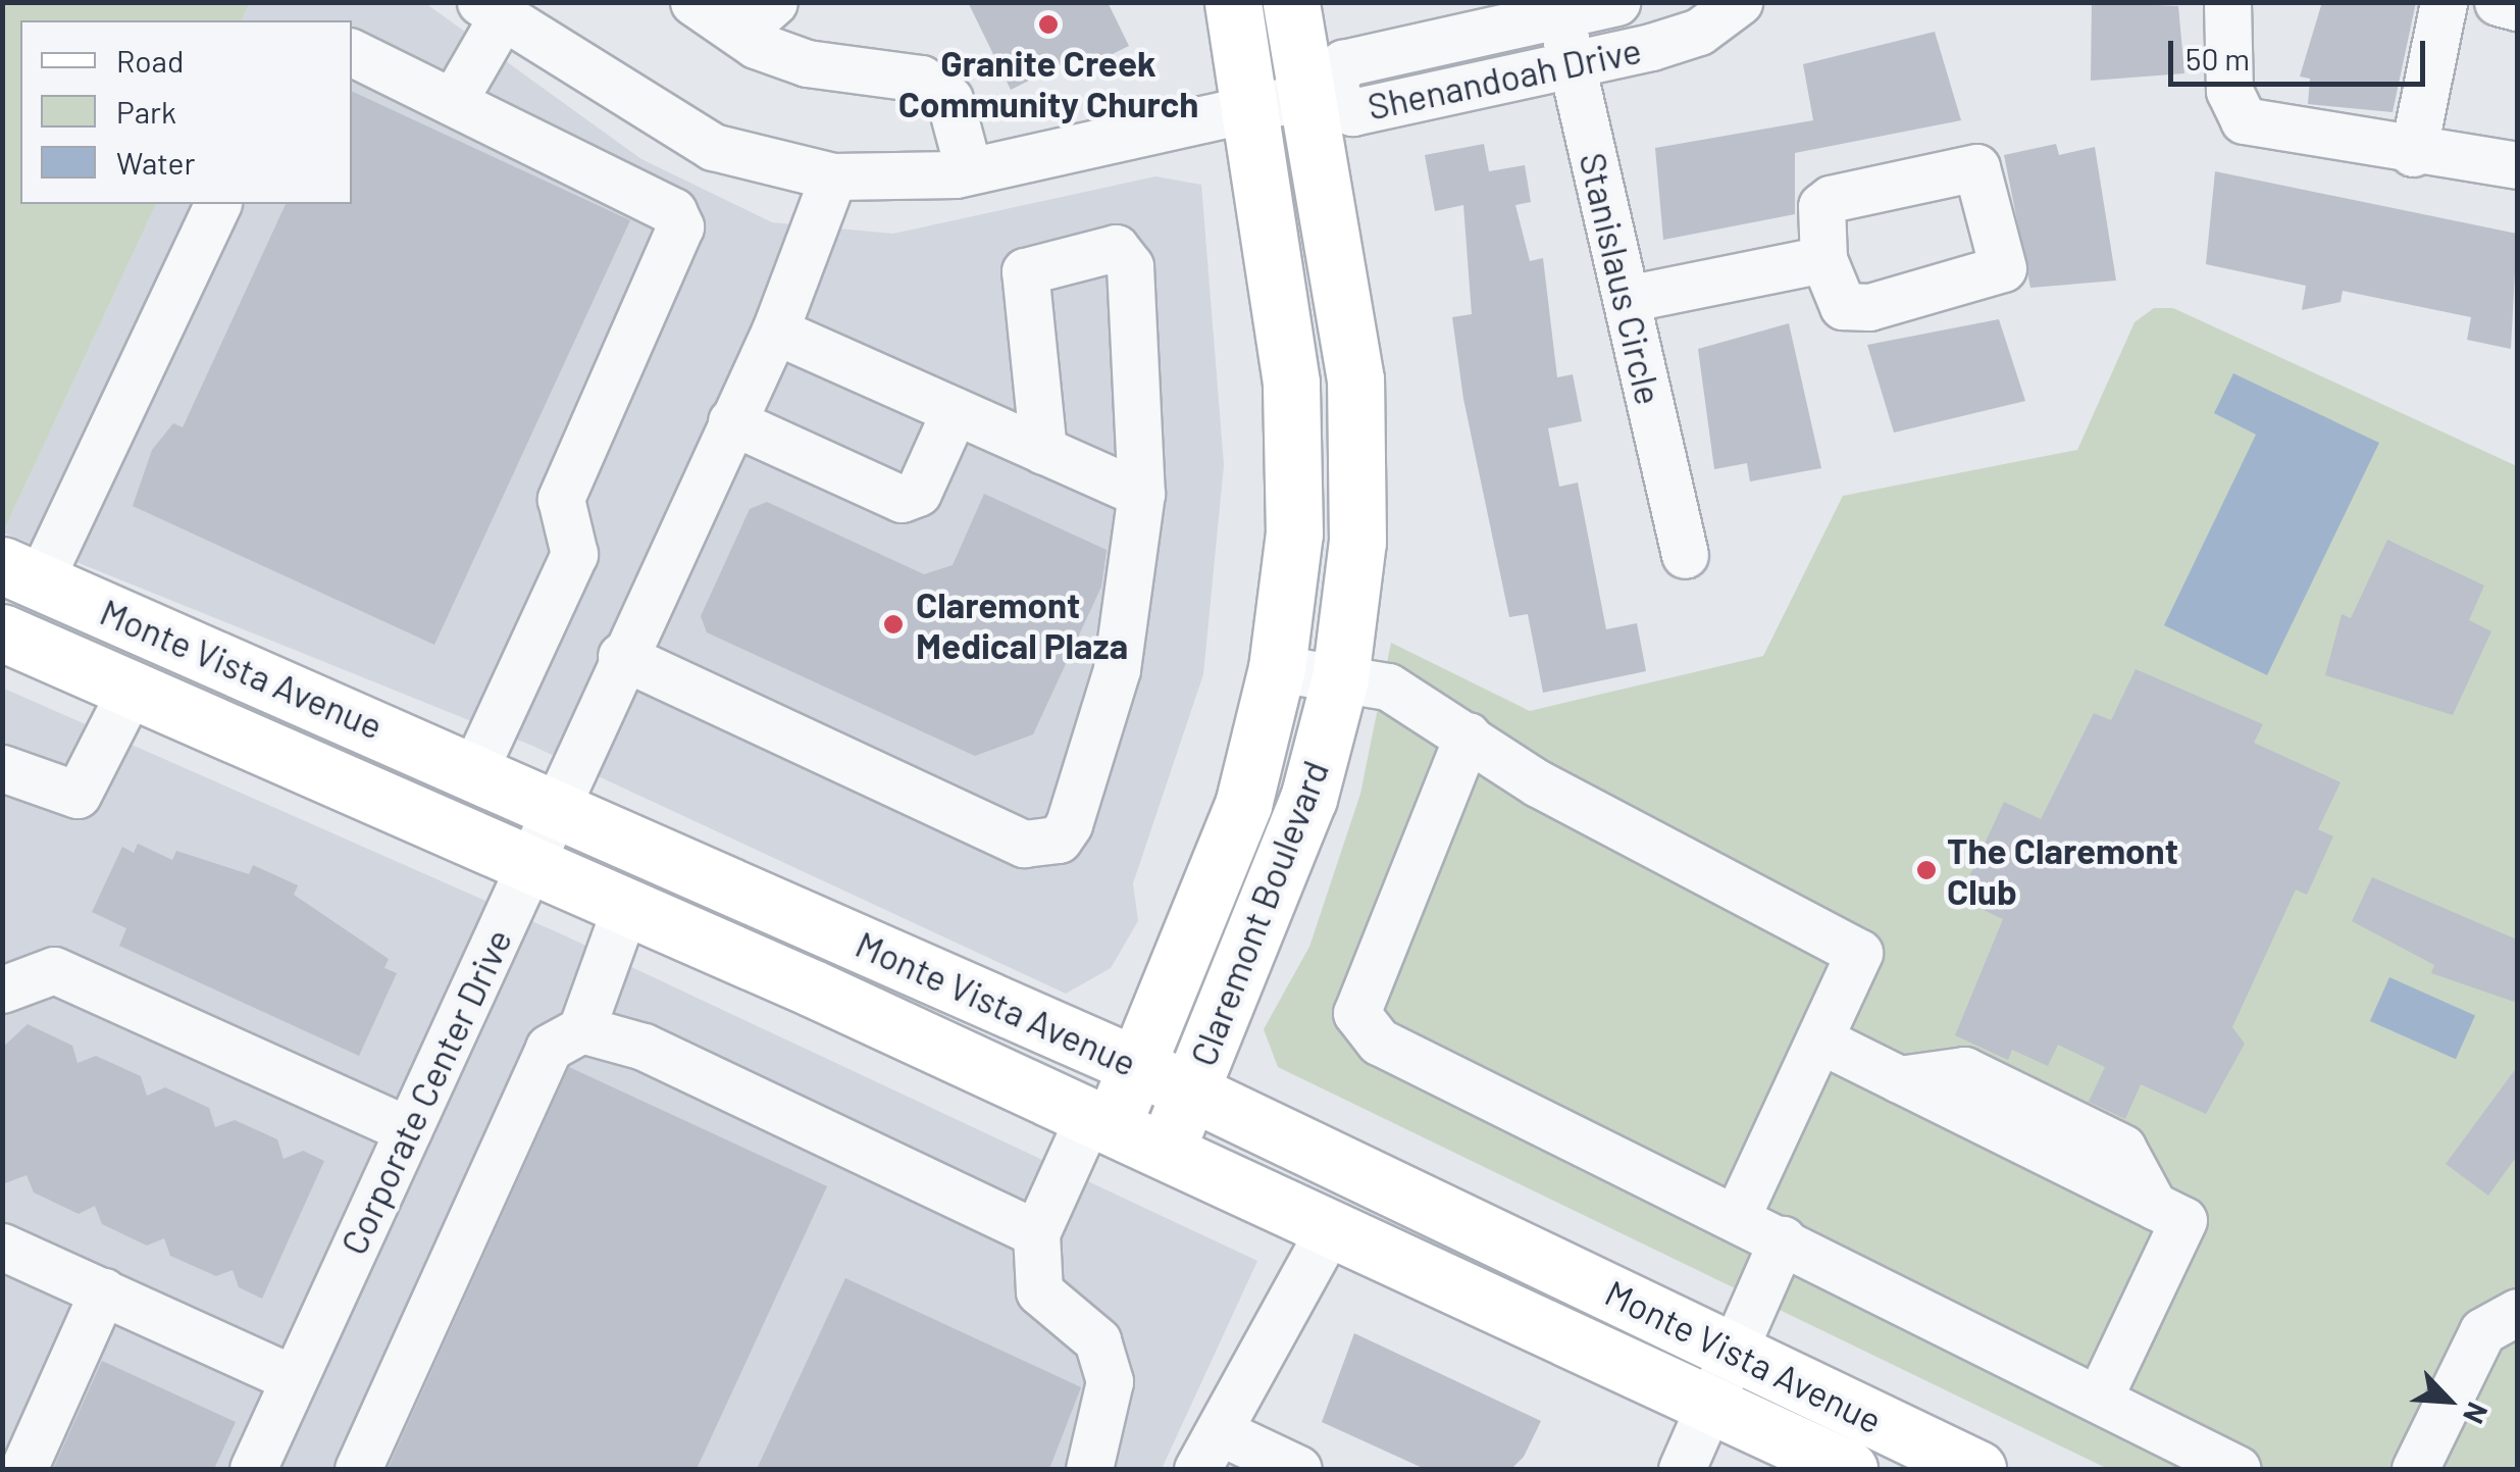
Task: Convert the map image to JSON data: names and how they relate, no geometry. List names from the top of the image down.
{
  "streets": {
    "main road": ["Monte Vista Avenue", "Claremont Boulevard"],
    "street": ["Shenandoah Drive", "Stanislaus Circle", "Corporate Center Drive"]
  },
  "crossings": [
    ["Shenandoah Drive", "Stanislaus Circle"],
    ["Shenandoah Drive", "Claremont Boulevard"],
    ["Monte Vista Avenue", "Claremont Boulevard"],
    ["Monte Vista Avenue", "Corporate Center Drive"]
  ],
  "places": ["Granite Creek Community Church", "Claremont Medical Plaza", "The Claremont Club"],
  "legend": ["Road", "Park", "Water"],
  "scale_bar": "50 m",
  "north": "bottom right"
}
